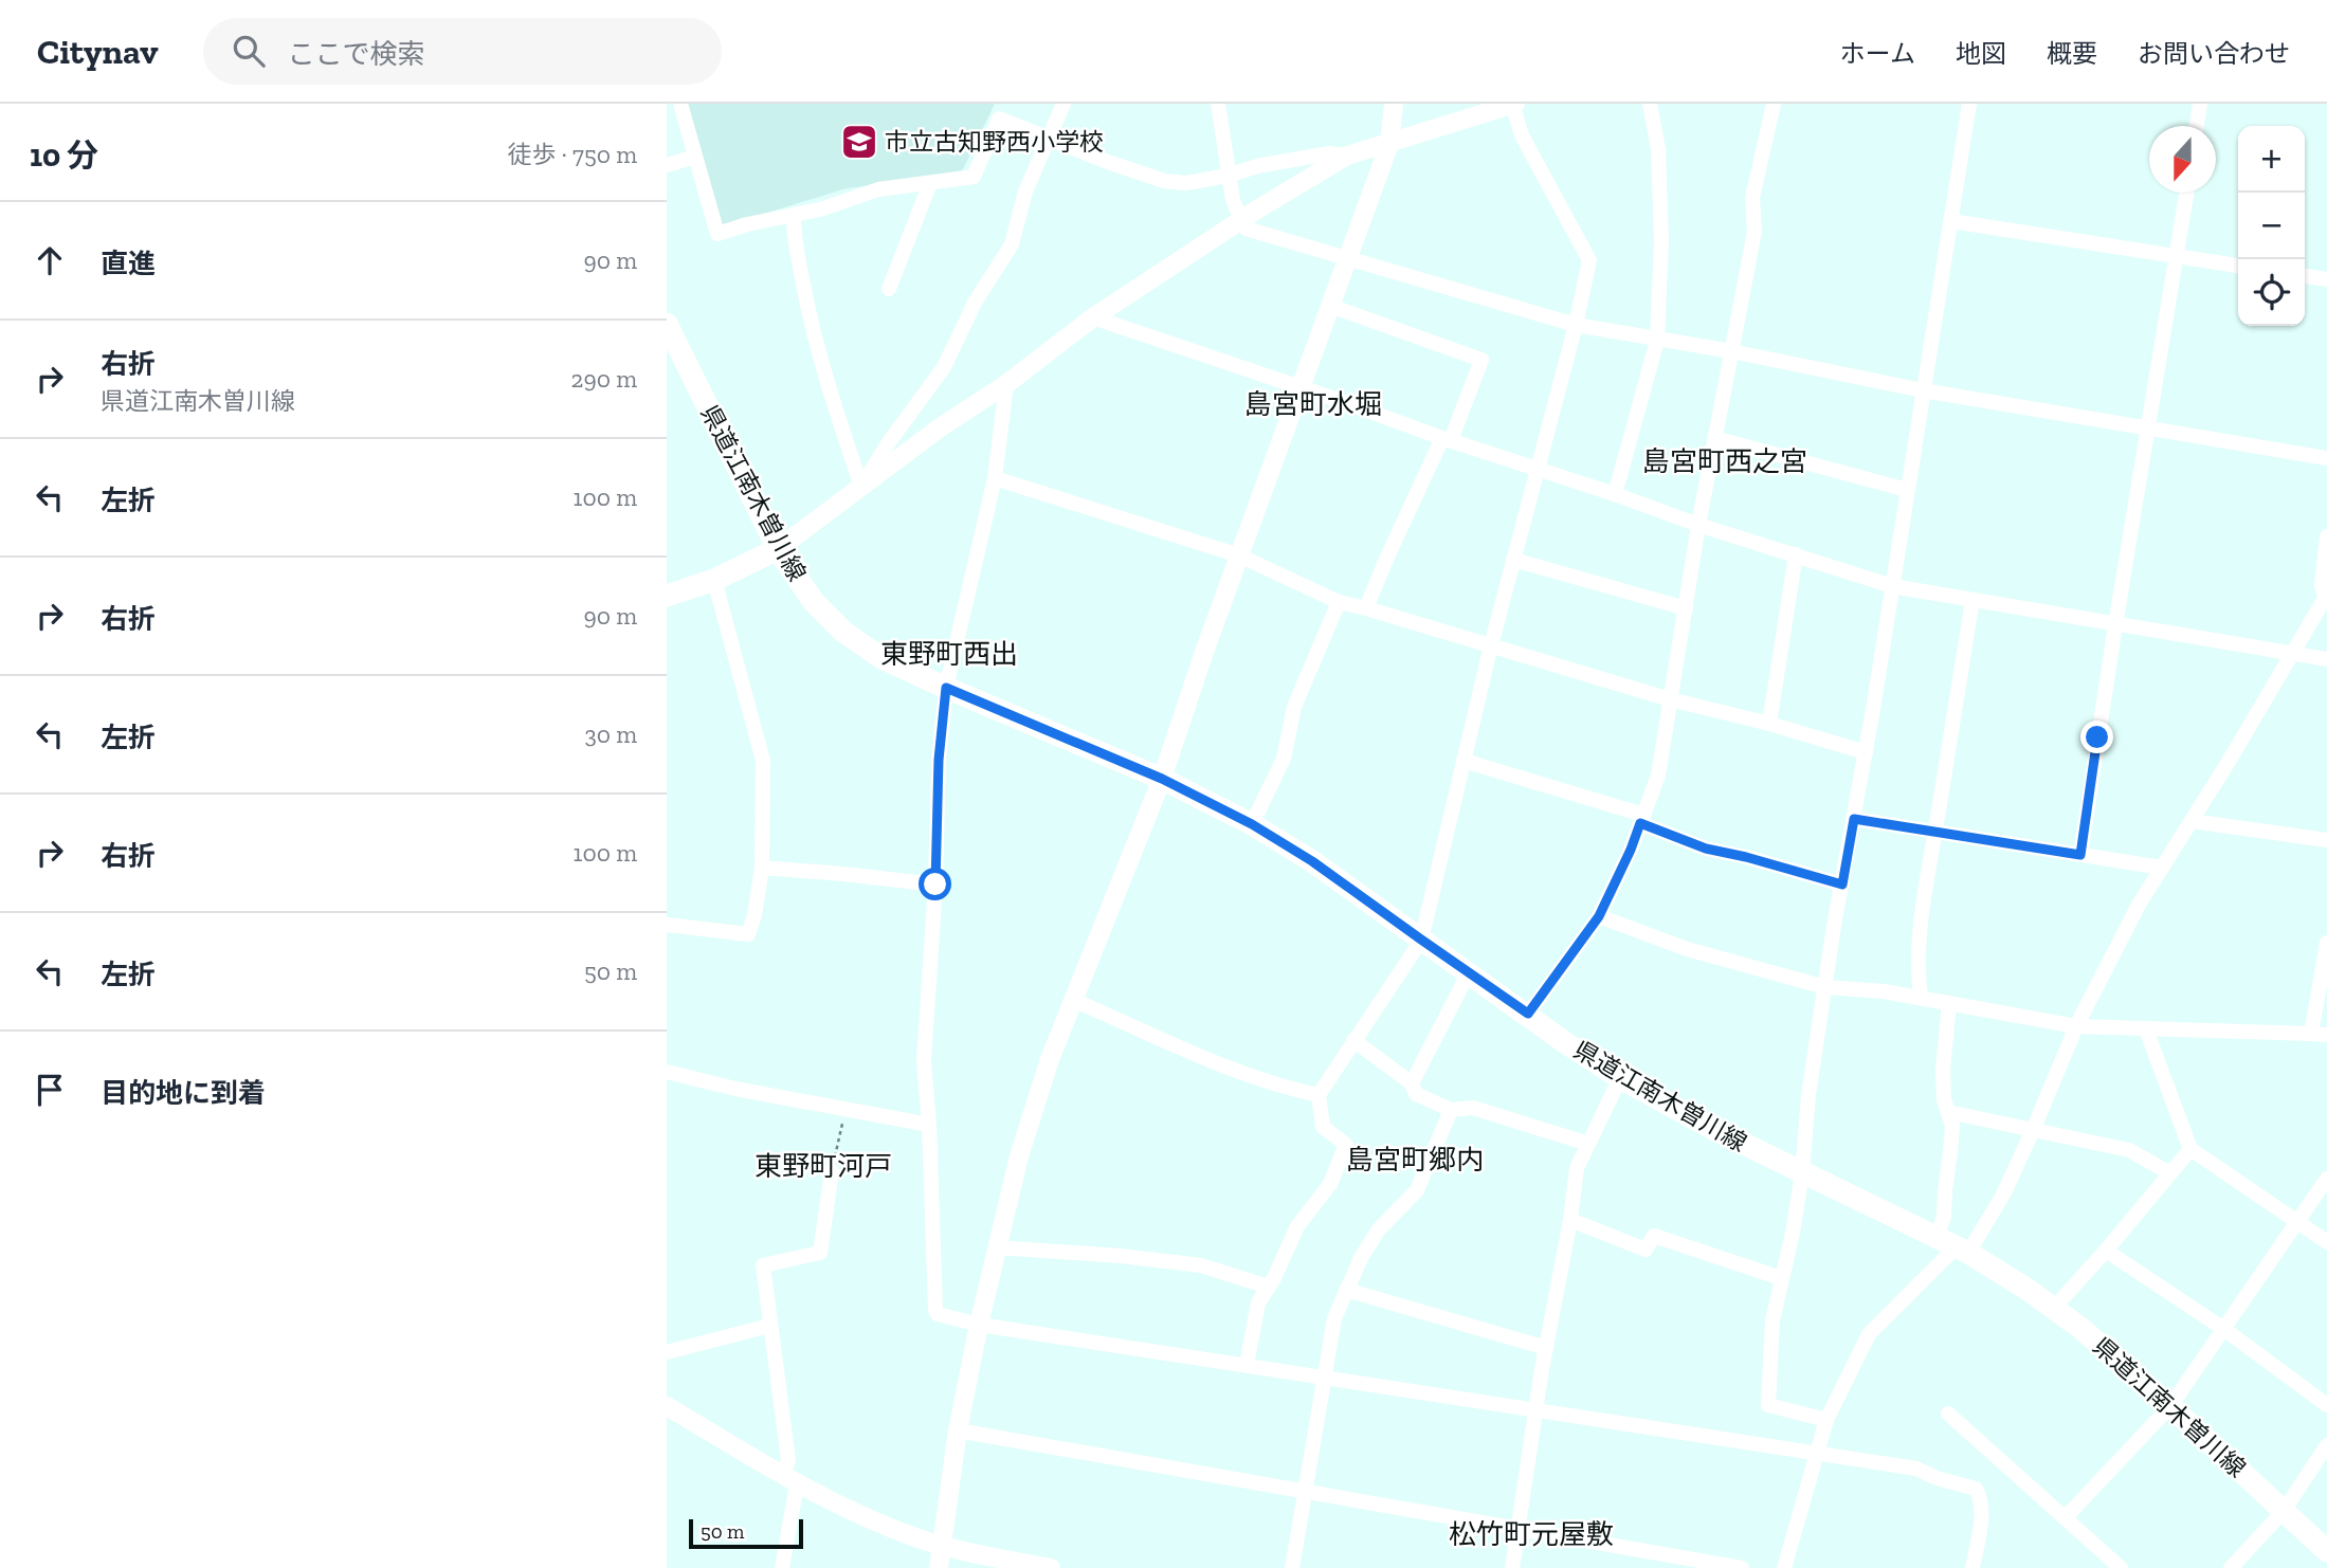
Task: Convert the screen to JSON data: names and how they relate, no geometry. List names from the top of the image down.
{
  "streets": {
    "main road": ["県道江南木曽川線"]
  },
  "districts": [
    "島宮町水堀",
    "島宮町西之宮",
    "東野町西出",
    "島宮町郷内",
    "東野町河戸",
    "松竹町元屋敷"
  ],
  "places": {
    "school or university": ["市立古知野西小学校"]
  },
  "scale_bar": "50 m",
  "north": "bottom",
  "page": {
    "header": "Citynav",
    "search": "ここで検索",
    "nav": [
      "ホーム",
      "地図",
      "概要",
      "お問い合わせ"
    ],
    "heading": ["10 分", "徒歩 · 750 m"],
    "map_buttons": ["+", "−"],
    "list": [
      ["直進", "90 m"],
      ["右折", "県道江南木曽川線", "290 m"],
      ["左折", "100 m"],
      ["右折", "90 m"],
      ["左折", "30 m"],
      ["右折", "100 m"],
      ["左折", "50 m"],
      "目的地に到着"
    ],
    "scale": "50 m"
  }
}
